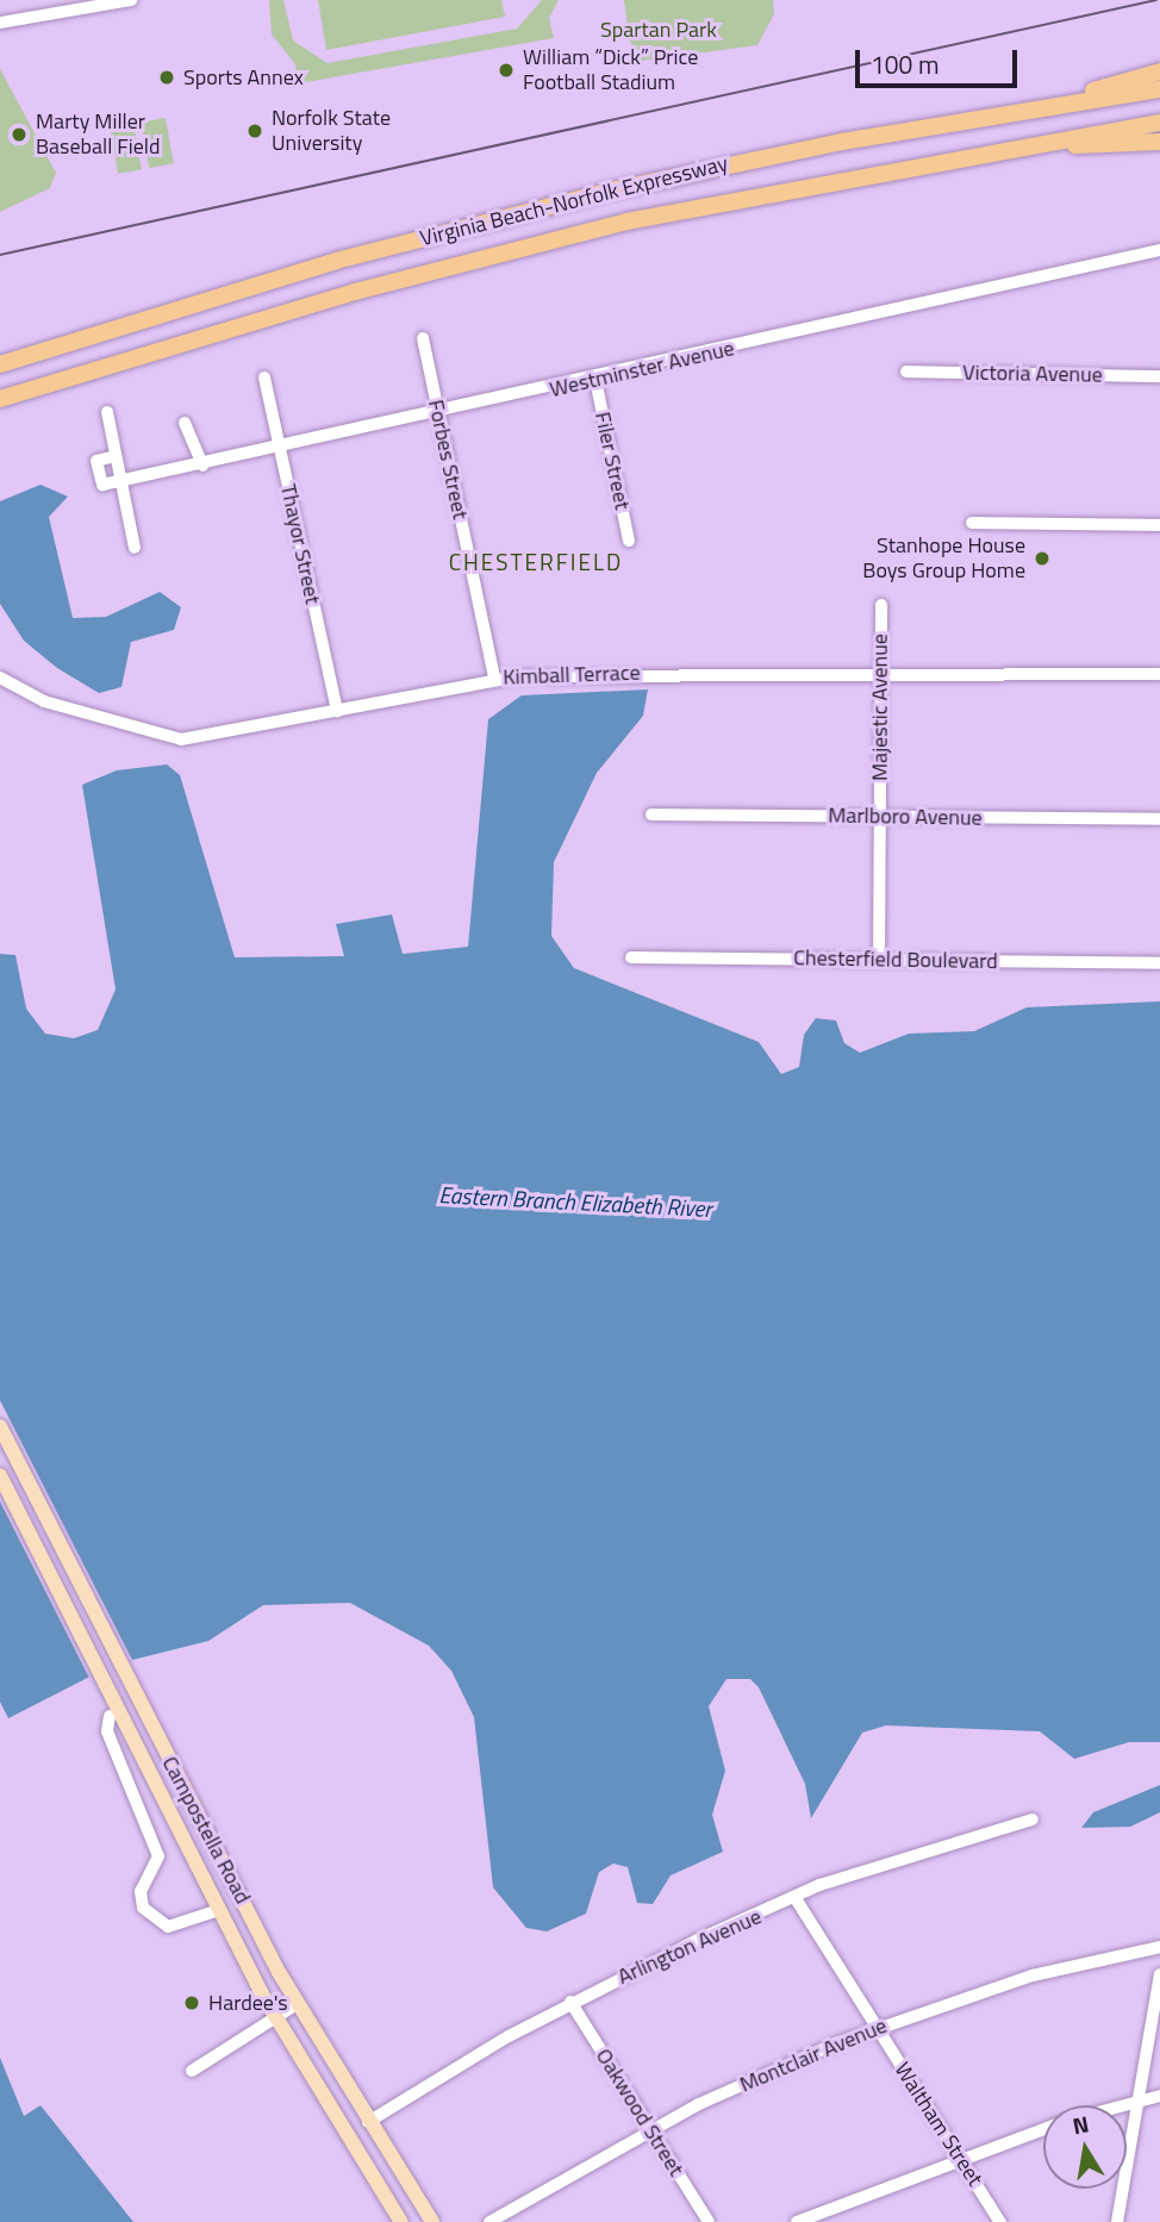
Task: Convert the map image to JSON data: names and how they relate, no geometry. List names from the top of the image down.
{
  "streets": {
    "highway": ["Virginia Beach-Norfolk Expressway"],
    "main road": ["Campostella Road"],
    "street": [
      "Westminster Avenue",
      "Victoria Avenue",
      "Forbes Street",
      "Filer Street",
      "Thayor Street",
      "Kimball Terrace",
      "Majestic Avenue",
      "Marlboro Avenue",
      "Chesterfield Boulevard",
      "Arlington Avenue",
      "Montclair Avenue",
      "Oakwood Street",
      "Waltham Street"
    ]
  },
  "crossings": [
    ["Westminster Avenue", "Forbes Street"],
    ["Westminster Avenue", "Filer Street"],
    ["Westminster Avenue", "Thayor Street"],
    ["Forbes Street", "Kimball Terrace"],
    ["Thayor Street", "Kimball Terrace"],
    ["Kimball Terrace", "Majestic Avenue"],
    ["Majestic Avenue", "Marlboro Avenue"],
    ["Majestic Avenue", "Chesterfield Boulevard"],
    ["Campostella Road", "Arlington Avenue"],
    ["Arlington Avenue", "Oakwood Street"],
    ["Arlington Avenue", "Waltham Street"],
    ["Montclair Avenue", "Oakwood Street"],
    ["Montclair Avenue", "Waltham Street"]
  ],
  "districts": ["CHESTERFIELD"],
  "water": ["Eastern Branch Elizabeth River"],
  "parks": ["Spartan Park"],
  "places": [
    "William “Dick” Price Football Stadium",
    "Sports Annex",
    "Norfolk State University",
    "Marty Miller Baseball Field",
    "Stanhope House Boys Group Home",
    "Hardee's"
  ],
  "scale_bar": "100 m",
  "north": "top"
}
